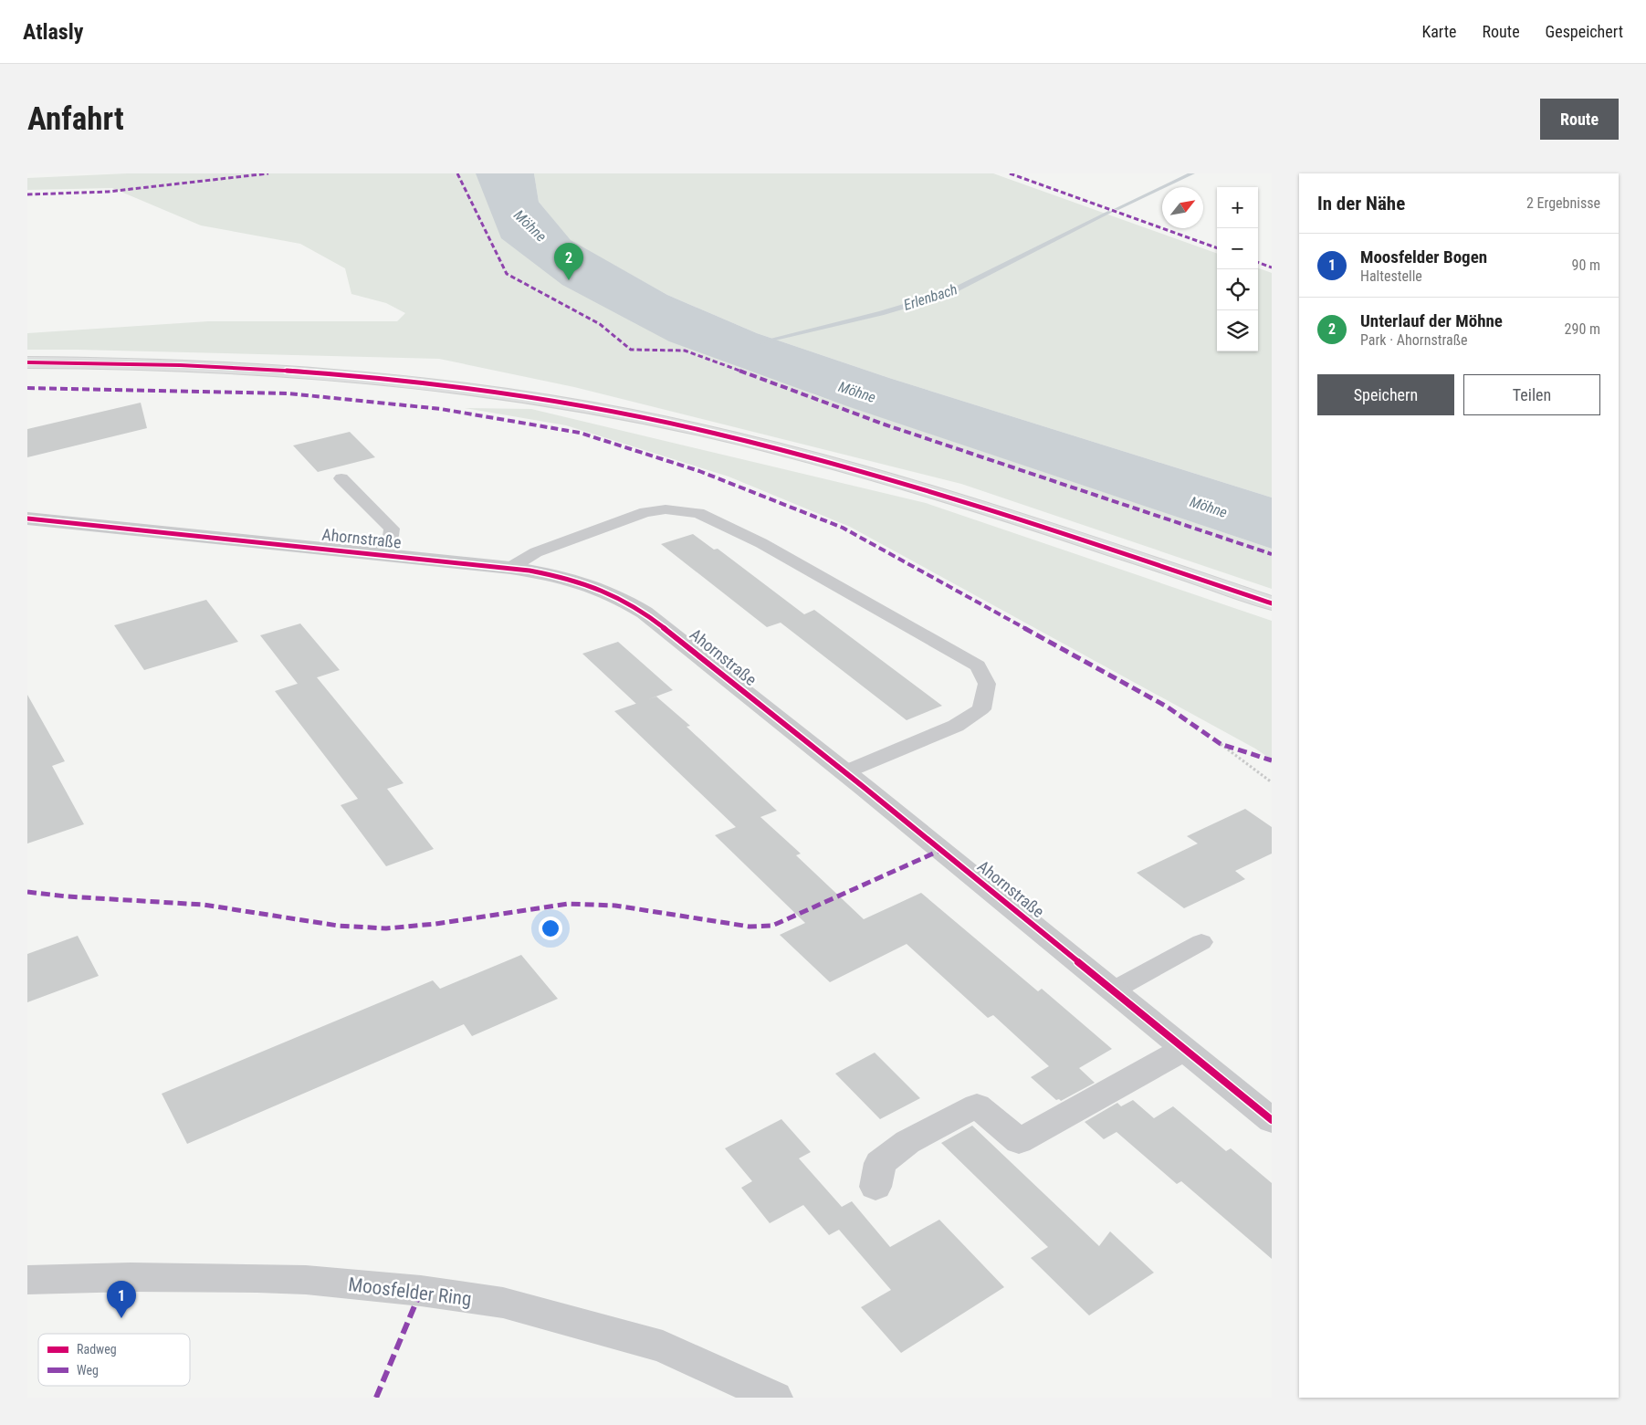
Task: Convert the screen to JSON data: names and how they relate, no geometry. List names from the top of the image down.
{
  "streets": {
    "street": ["Ahornstraße", "Moosfelder Ring"]
  },
  "water": ["Möhne", "Erlenbach"],
  "legend": ["Radweg", "Weg"],
  "north": "top right",
  "page": {
    "header": "Atlasly",
    "nav": ["Karte", "Route", "Gespeichert"],
    "buttons": [
      "Route",
      ["Speichern", "Teilen"]
    ],
    "title": "Anfahrt",
    "heading": ["In der Nähe", "2 Ergebnisse"],
    "map_buttons": ["+", "−"],
    "list": [
      {
        "mark": "1",
        "name": "Moosfelder Bogen",
        "note": "Haltestelle",
        "value": "90 m"
      },
      {
        "mark": "2",
        "name": "Unterlauf der Möhne",
        "note": "Park · Ahornstraße",
        "value": "290 m"
      }
    ],
    "pins": ["2", "1"]
  }
}
